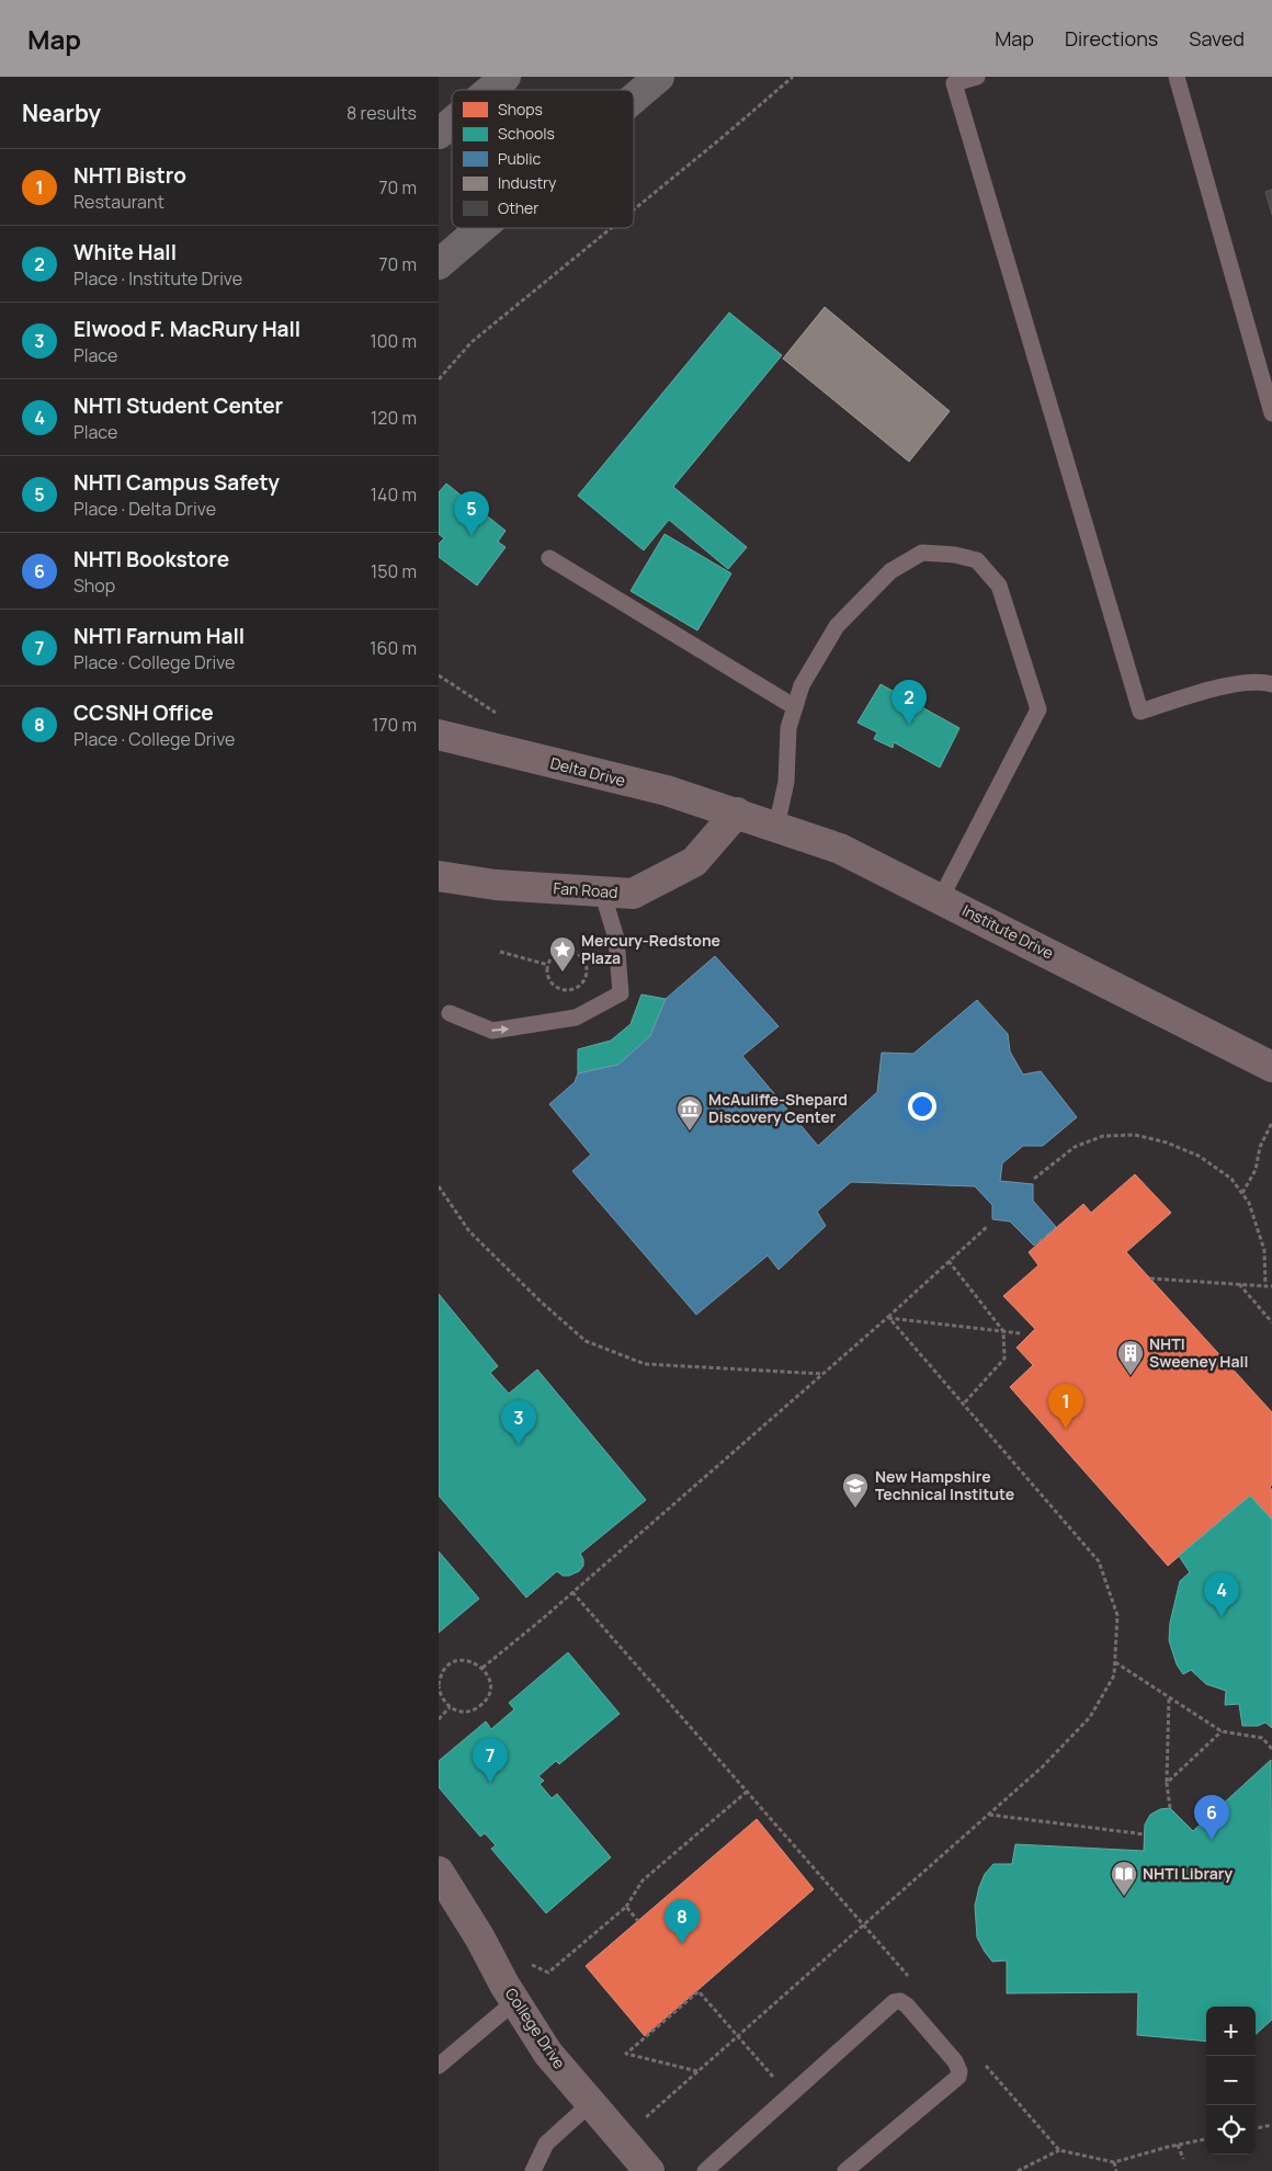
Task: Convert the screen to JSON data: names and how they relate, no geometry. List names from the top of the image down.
{
  "streets": {
    "street": [
      "Delta Drive",
      "Fan Road",
      "Institute Drive",
      "College Drive"
    ]
  },
  "crossings": [
    ["Delta Drive", "Fan Road"],
    ["Delta Drive", "Institute Drive"],
    ["Fan Road", "Institute Drive"]
  ],
  "places": {
    "place": ["Mercury-Redstone Plaza"],
    "museum": ["McAuliffe-Shepard Discovery Center"],
    "building": ["NHTI Sweeney Hall"],
    "school or university": ["New Hampshire Technical Institute"],
    "library": ["NHTI Library"]
  },
  "legend": [
    "Shops",
    "Schools",
    "Public",
    "Industry",
    "Other"
  ],
  "page": {
    "header": "Map",
    "nav": ["Map", "Directions", "Saved"],
    "heading": ["Nearby", "8 results"],
    "list": [
      {
        "mark": "1",
        "name": "NHTI Bistro",
        "note": "Restaurant",
        "value": "70 m"
      },
      {
        "mark": "2",
        "name": "White Hall",
        "note": "Place · Institute Drive",
        "value": "70 m"
      },
      {
        "mark": "3",
        "name": "Elwood F. MacRury Hall",
        "note": "Place",
        "value": "100 m"
      },
      {
        "mark": "4",
        "name": "NHTI Student Center",
        "note": "Place",
        "value": "120 m"
      },
      {
        "mark": "5",
        "name": "NHTI Campus Safety",
        "note": "Place · Delta Drive",
        "value": "140 m"
      },
      {
        "mark": "6",
        "name": "NHTI Bookstore",
        "note": "Shop",
        "value": "150 m"
      },
      {
        "mark": "7",
        "name": "NHTI Farnum Hall",
        "note": "Place · College Drive",
        "value": "160 m"
      },
      {
        "mark": "8",
        "name": "CCSNH Office",
        "note": "Place · College Drive",
        "value": "170 m"
      }
    ],
    "pins": [
      "5",
      "2",
      "1",
      "3",
      "4",
      "7",
      "6",
      "8"
    ],
    "map_buttons": ["+", "−"]
  }
}
